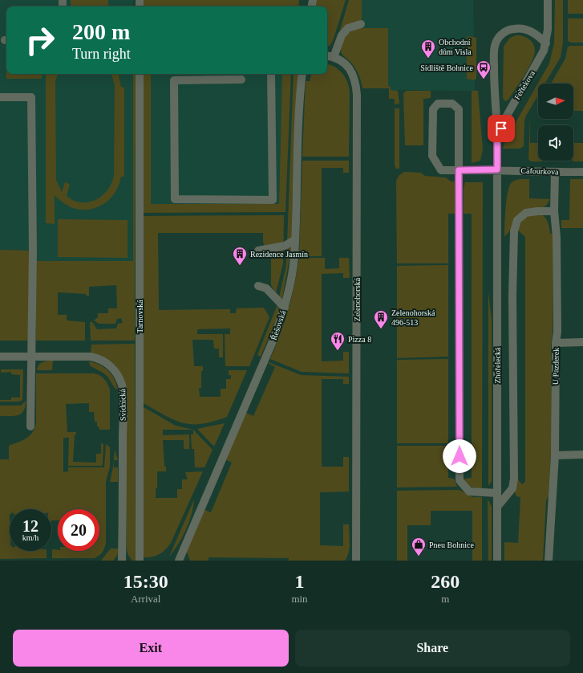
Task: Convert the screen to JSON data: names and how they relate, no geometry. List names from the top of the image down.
{
  "streets": {
    "street": [
      "Feřtekova",
      "Cafourkova",
      "Zelenohorská",
      "Tarnovská",
      "Řešovská",
      "Zhořelecká",
      "U Pazderek",
      "Svídnická"
    ]
  },
  "crossings": [
    ["Feřtekova", "Cafourkova"],
    ["Feřtekova", "Zhořelecká"],
    ["Cafourkova", "Zhořelecká"],
    ["Cafourkova", "U Pazderek"]
  ],
  "places": {
    "building": ["Obchodní dům Visla", "Rezidence Jasmín", "Zelenohorská 496-513"],
    "bus stop": ["Sídliště Bohnice"],
    "restaurant": ["Pizza 8"],
    "shop": ["Pneu Bohnice"]
  },
  "north": "right",
  "page": {
    "turn": ["200 m", "Turn right"],
    "speed": "12 km/h",
    "limit": "20",
    "eta": [
      "15:30",
      "Arrival",
      "1",
      "min",
      "260",
      "m"
    ],
    "buttons": ["Exit", "Share"]
  }
}
